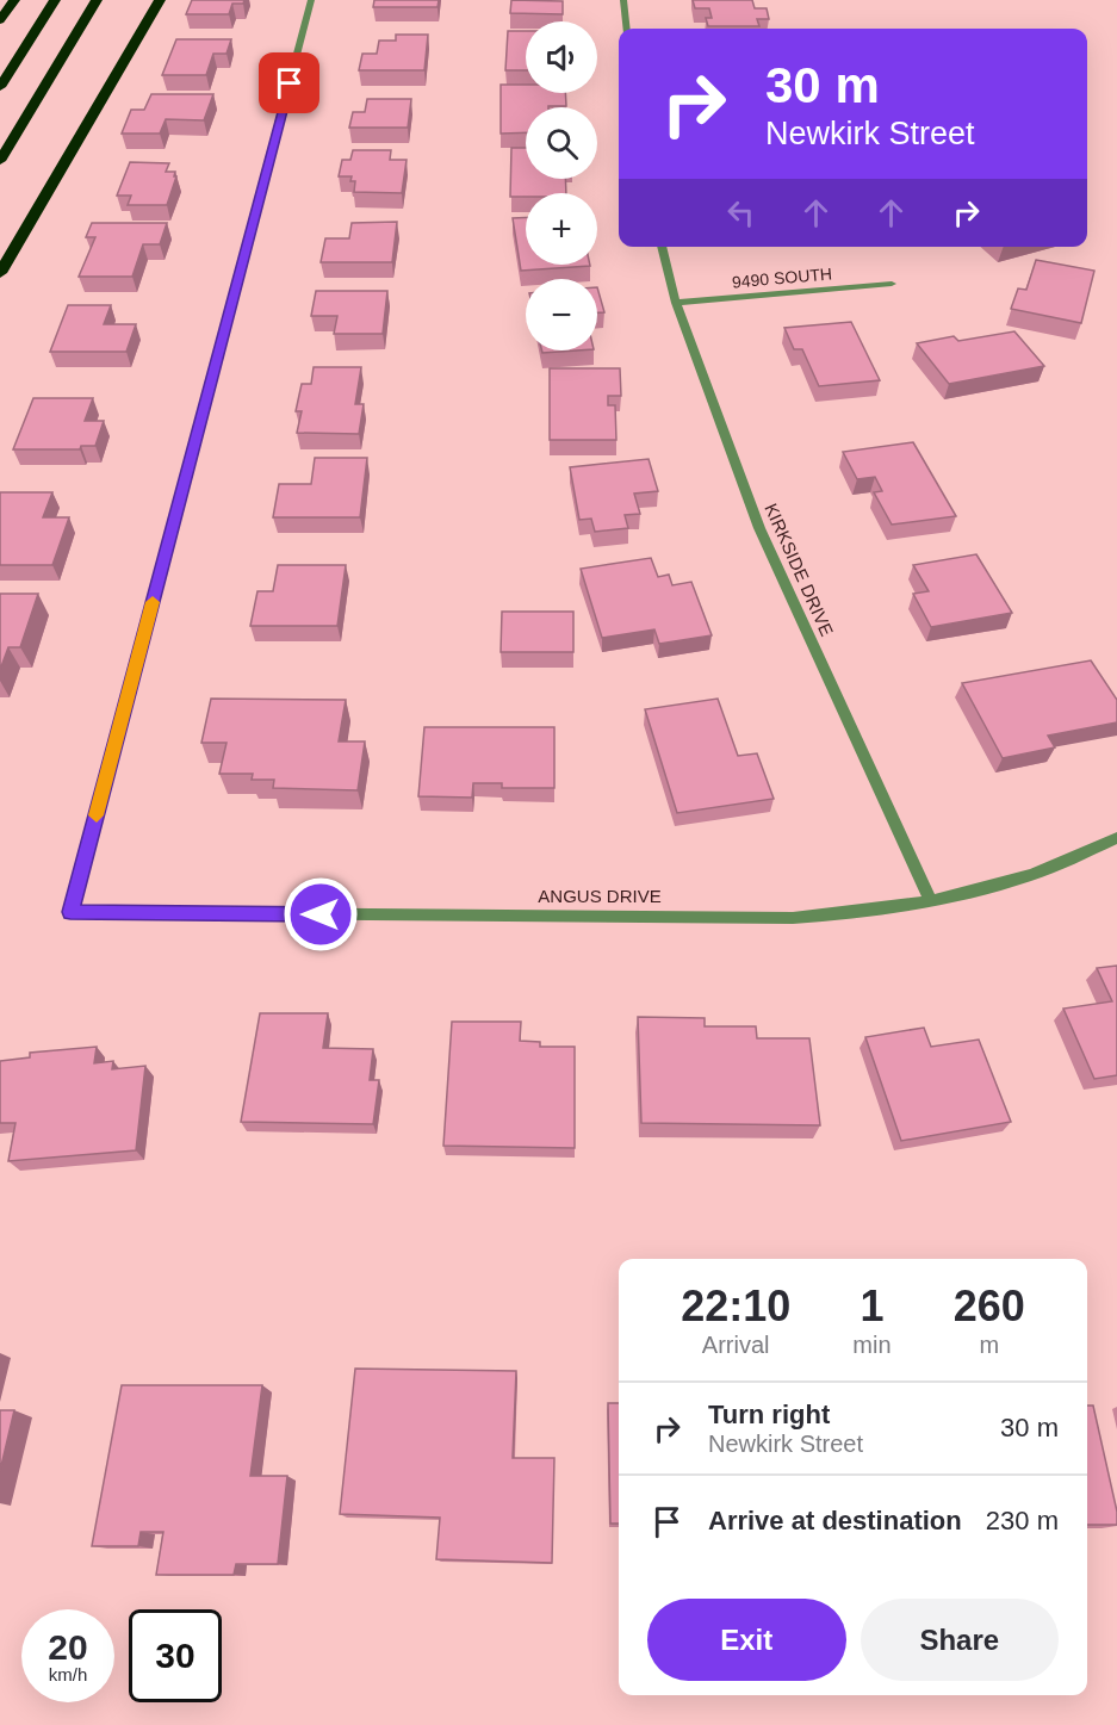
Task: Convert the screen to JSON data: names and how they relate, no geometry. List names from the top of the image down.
{
  "streets": {
    "street": ["9490 SOUTH", "KIRKSIDE DRIVE", "ANGUS DRIVE"]
  },
  "crossings": [
    ["9490 SOUTH", "KIRKSIDE DRIVE"],
    ["KIRKSIDE DRIVE", "ANGUS DRIVE"]
  ],
  "page": {
    "map_buttons": ["+", "−"],
    "turn": ["30 m", "Newkirk Street"],
    "eta": [
      "22:10",
      "Arrival",
      "1",
      "min",
      "260",
      "m"
    ],
    "list": [
      {
        "name": "Turn right",
        "note": "Newkirk Street",
        "value": "30 m"
      },
      {
        "name": "Arrive at destination",
        "value": "230 m"
      }
    ],
    "buttons": ["Exit", "Share"],
    "speed": "20 km/h",
    "limit": "30"
  }
}
